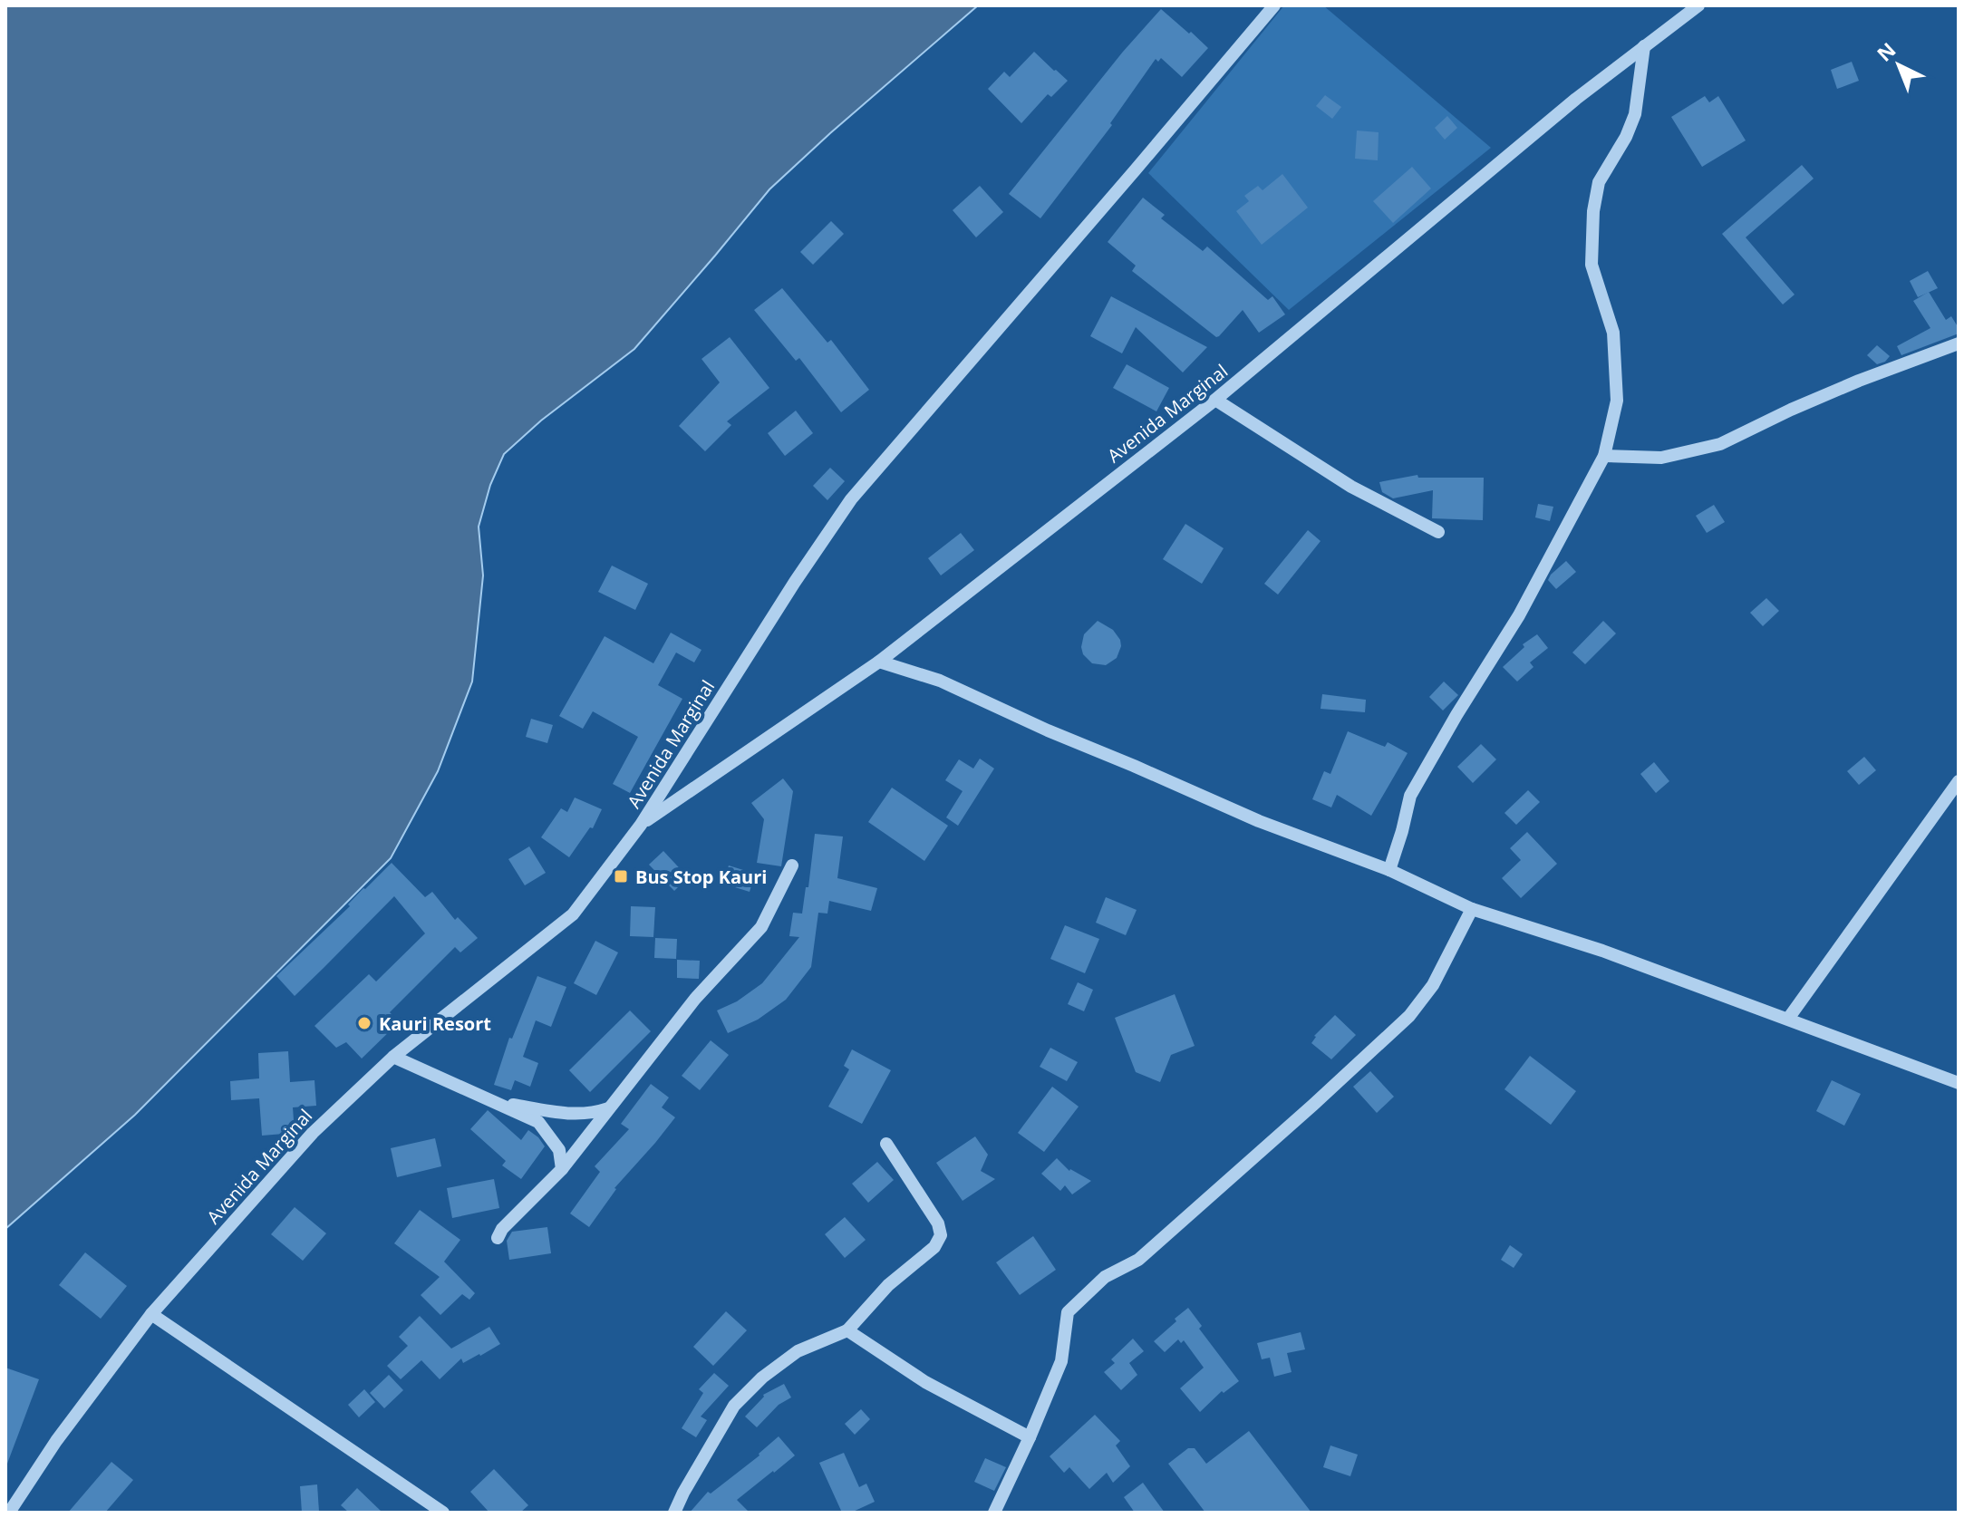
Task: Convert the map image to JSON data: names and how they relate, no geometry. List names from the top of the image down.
{
  "streets": {
    "street": ["Avenida Marginal"]
  },
  "places": {
    "transit": ["Bus Stop Kauri"],
    "other": ["Kauri Resort"]
  },
  "north": "top left"
}
